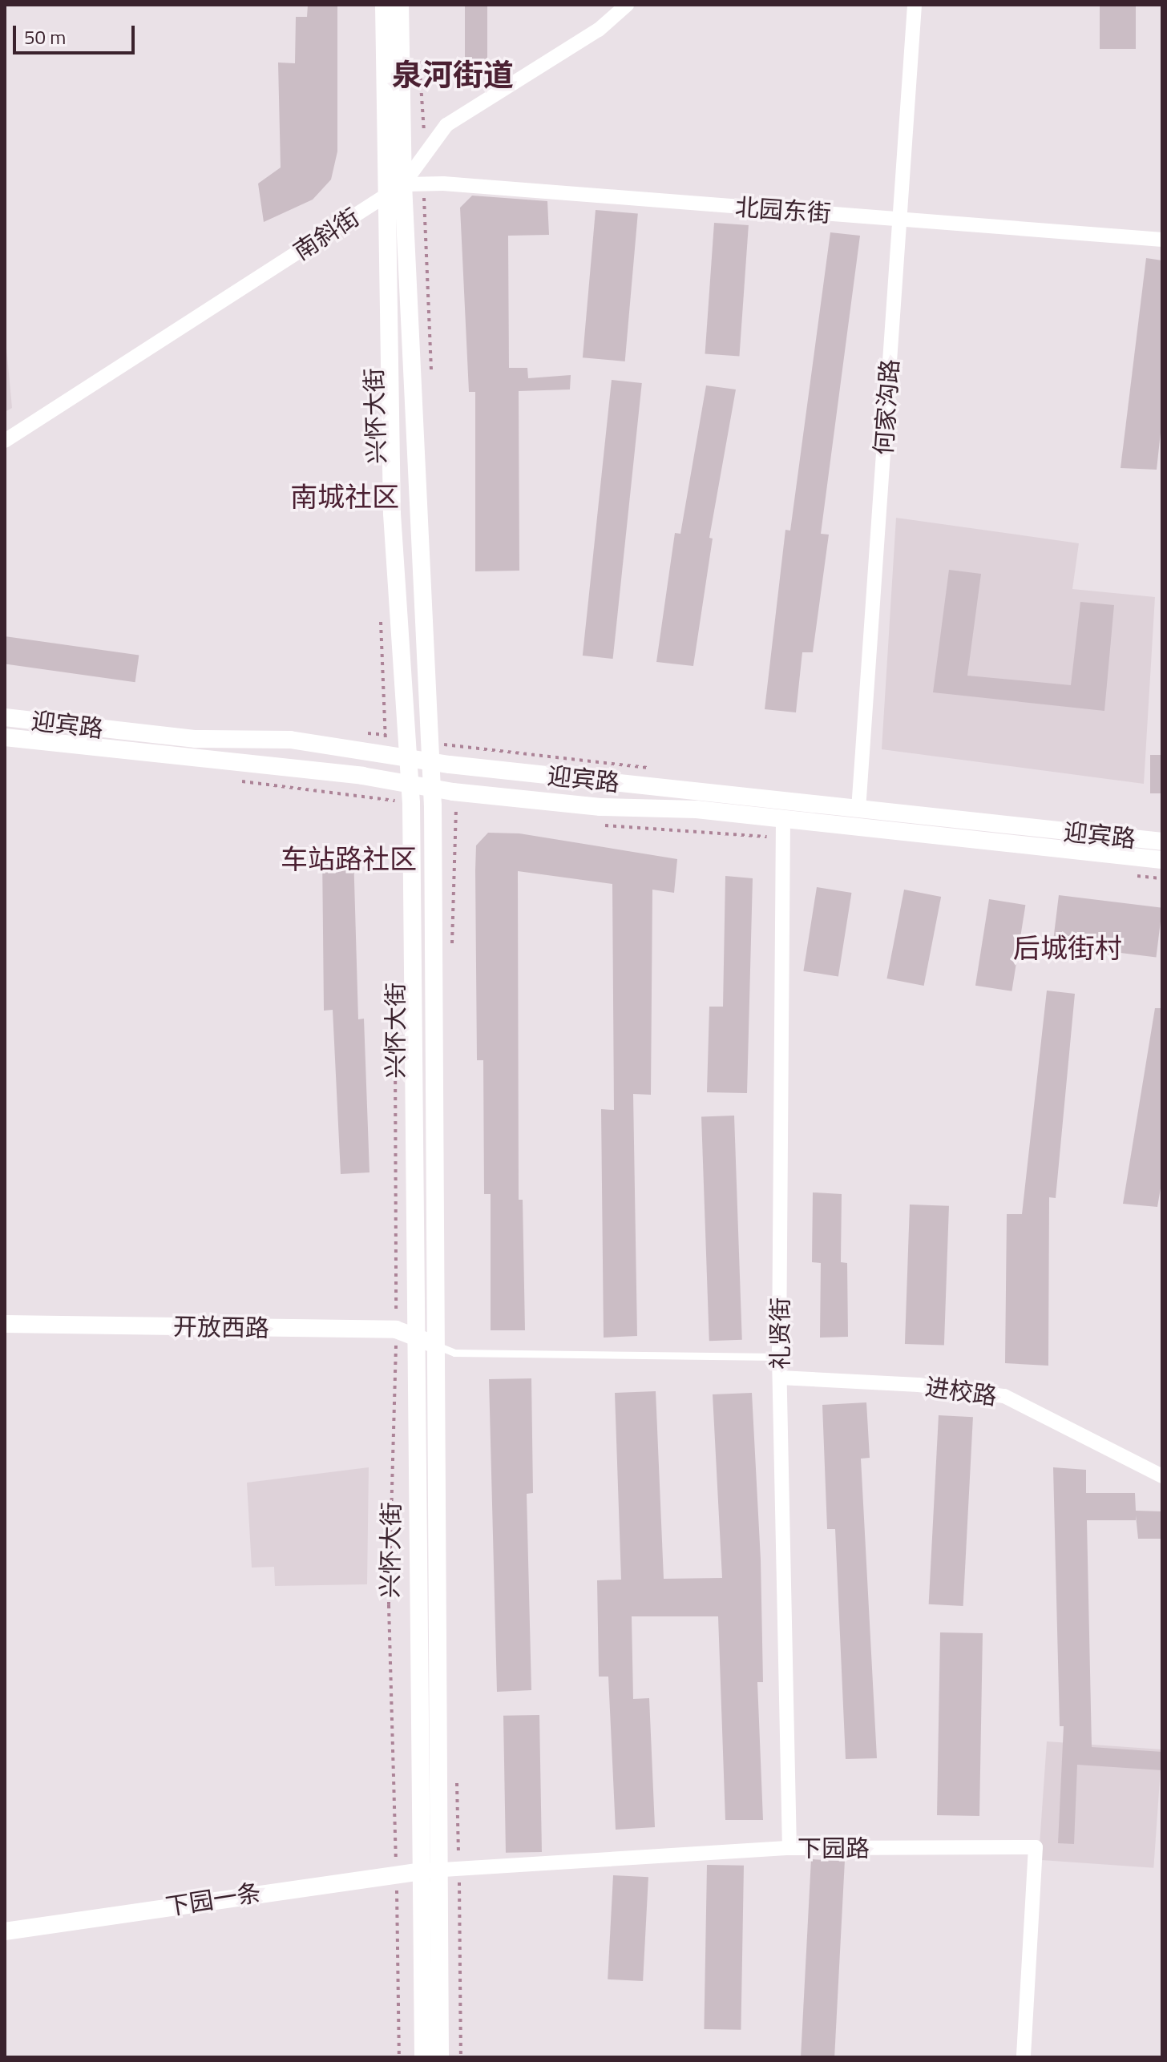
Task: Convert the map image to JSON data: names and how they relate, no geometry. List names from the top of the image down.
{
  "streets": {
    "main road": [
      "兴怀大街",
      "迎宾路",
      "开放西路",
      "下园一条"
    ],
    "street": [
      "北园东街",
      "南斜街",
      "何家沟路",
      "礼贤街",
      "进校路",
      "下园路"
    ]
  },
  "crossings": [
    ["北园东街", "南斜街"],
    ["北园东街", "何家沟路"],
    ["北园东街", "兴怀大街"],
    ["南斜街", "兴怀大街"],
    ["何家沟路", "迎宾路"],
    ["兴怀大街", "迎宾路"],
    ["兴怀大街", "开放西路"],
    ["兴怀大街", "下园路"],
    ["兴怀大街", "下园一条"],
    ["迎宾路", "礼贤街"],
    ["礼贤街", "进校路"],
    ["礼贤街", "下园路"],
    ["下园路", "下园一条"]
  ],
  "districts": [
    "泉河街道",
    "南城社区",
    "车站路社区",
    "后城街村"
  ],
  "scale_bar": "50 m"
}
